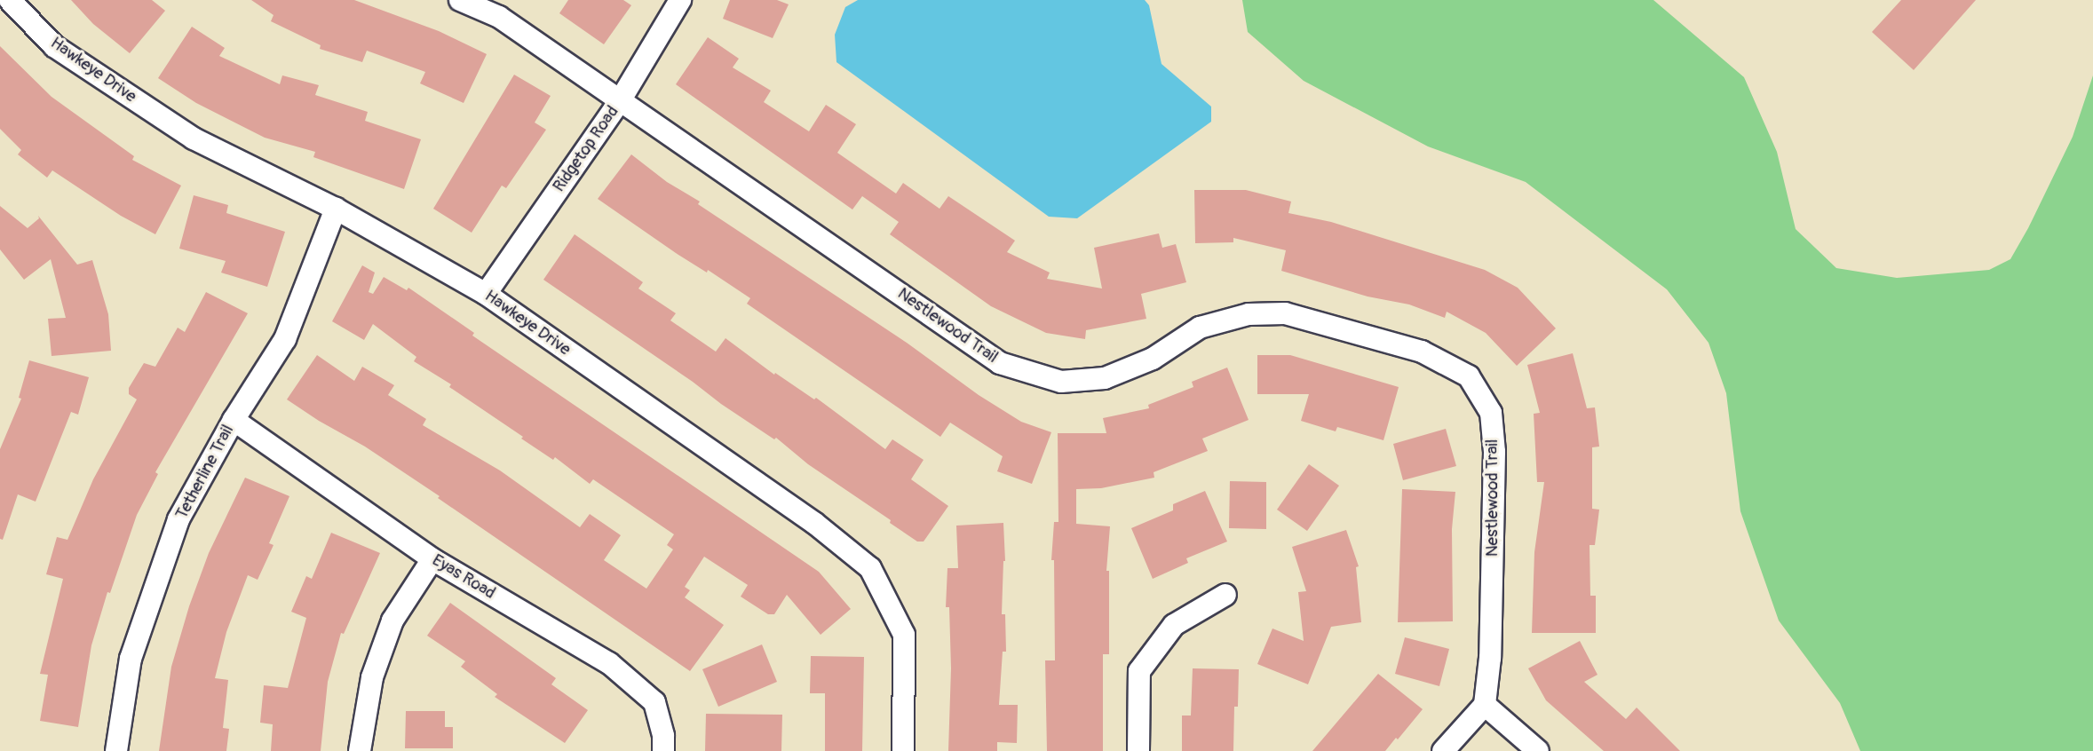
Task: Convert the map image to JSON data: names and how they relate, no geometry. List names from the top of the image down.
{
  "streets": {
    "street": [
      "Hawkeye Drive",
      "Ridgetop Road",
      "Nestlewood Trail",
      "Tetherline Trail",
      "Eyas Road"
    ]
  },
  "crossings": [
    ["Hawkeye Drive", "Ridgetop Road"],
    ["Hawkeye Drive", "Tetherline Trail"],
    ["Ridgetop Road", "Nestlewood Trail"],
    ["Tetherline Trail", "Eyas Road"]
  ]
}
